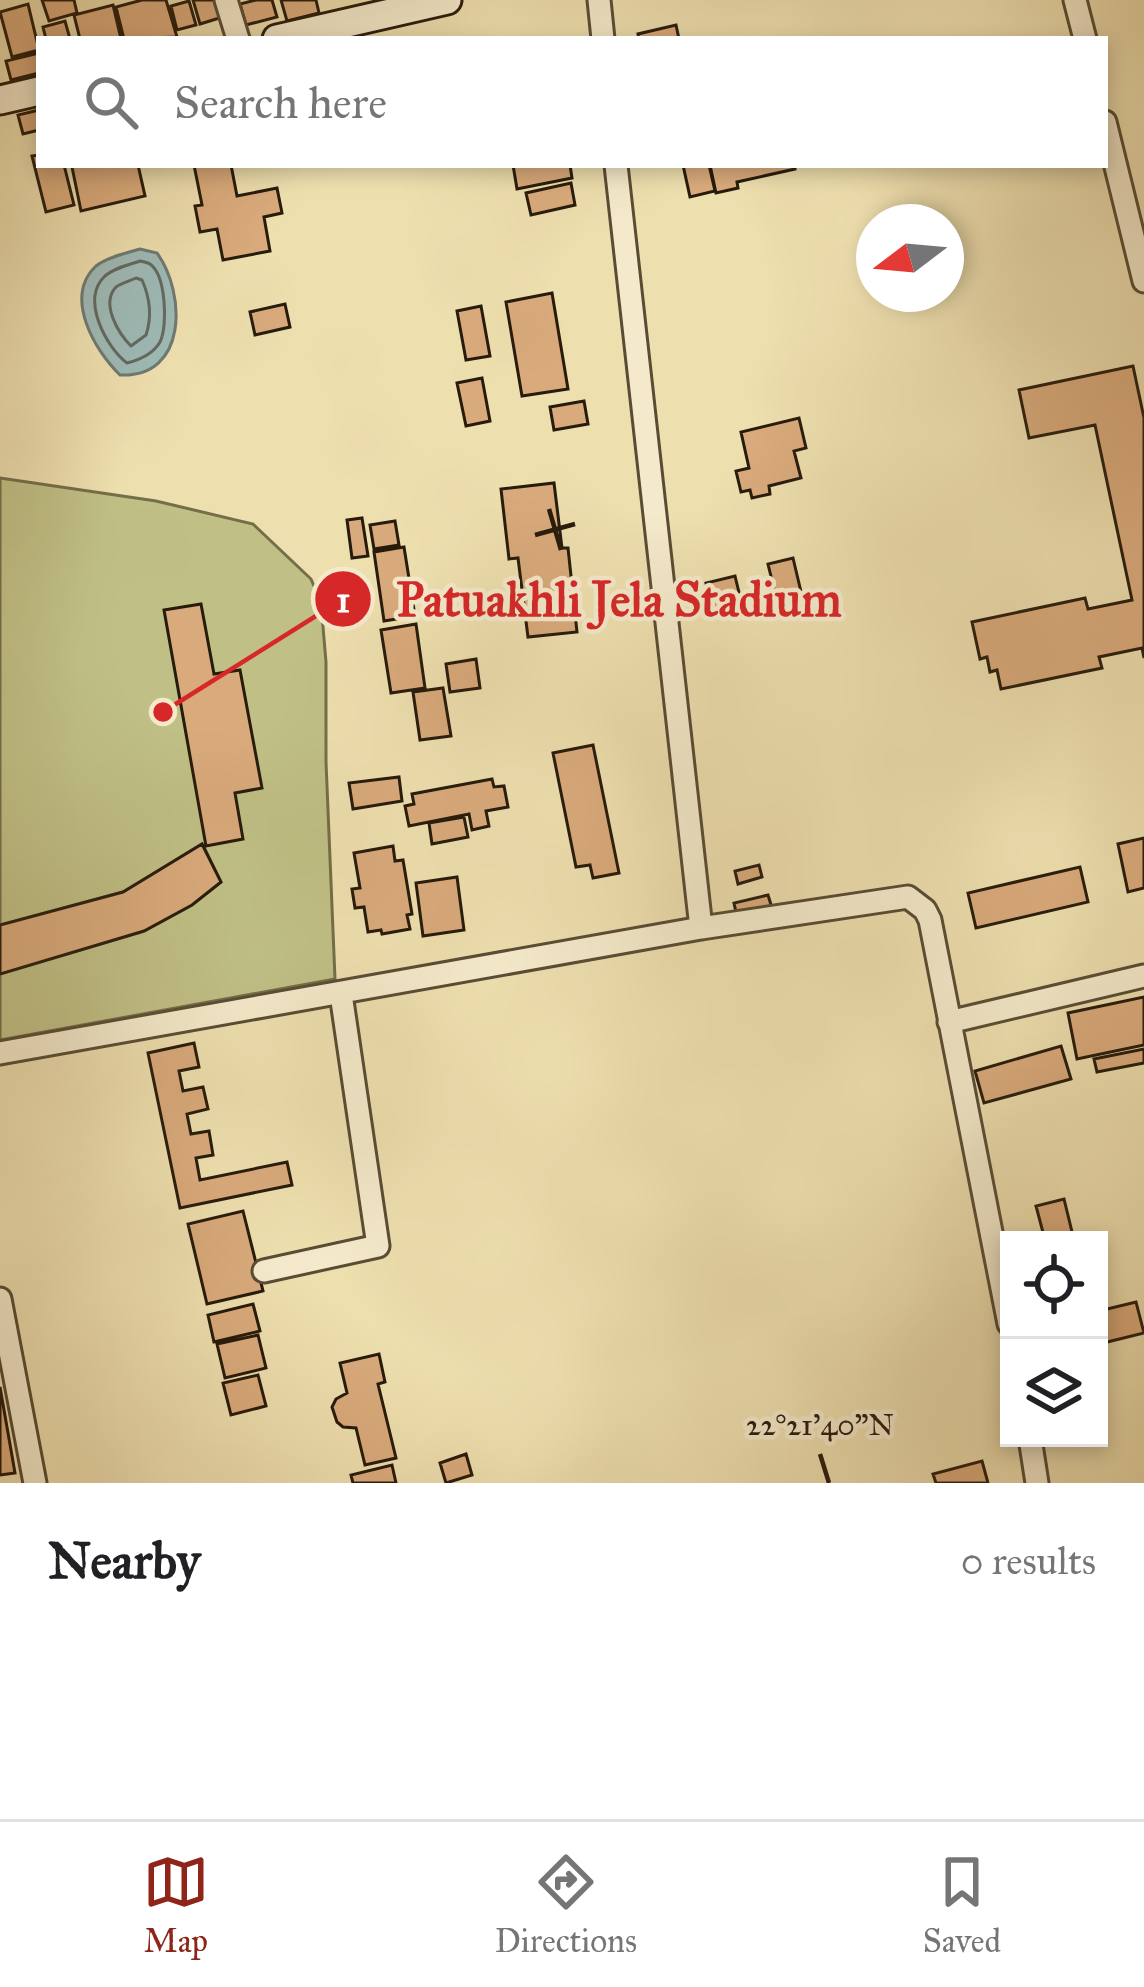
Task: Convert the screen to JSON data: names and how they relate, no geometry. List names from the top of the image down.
{
  "places": ["Patuakhli Jela Stadium"],
  "north": "left",
  "page": {
    "search": "Search here",
    "heading": ["Nearby", "0 results"],
    "nav": ["Map", "Directions", "Saved"]
  },
  "coordinates": ["22°21'40\"N"]
}
